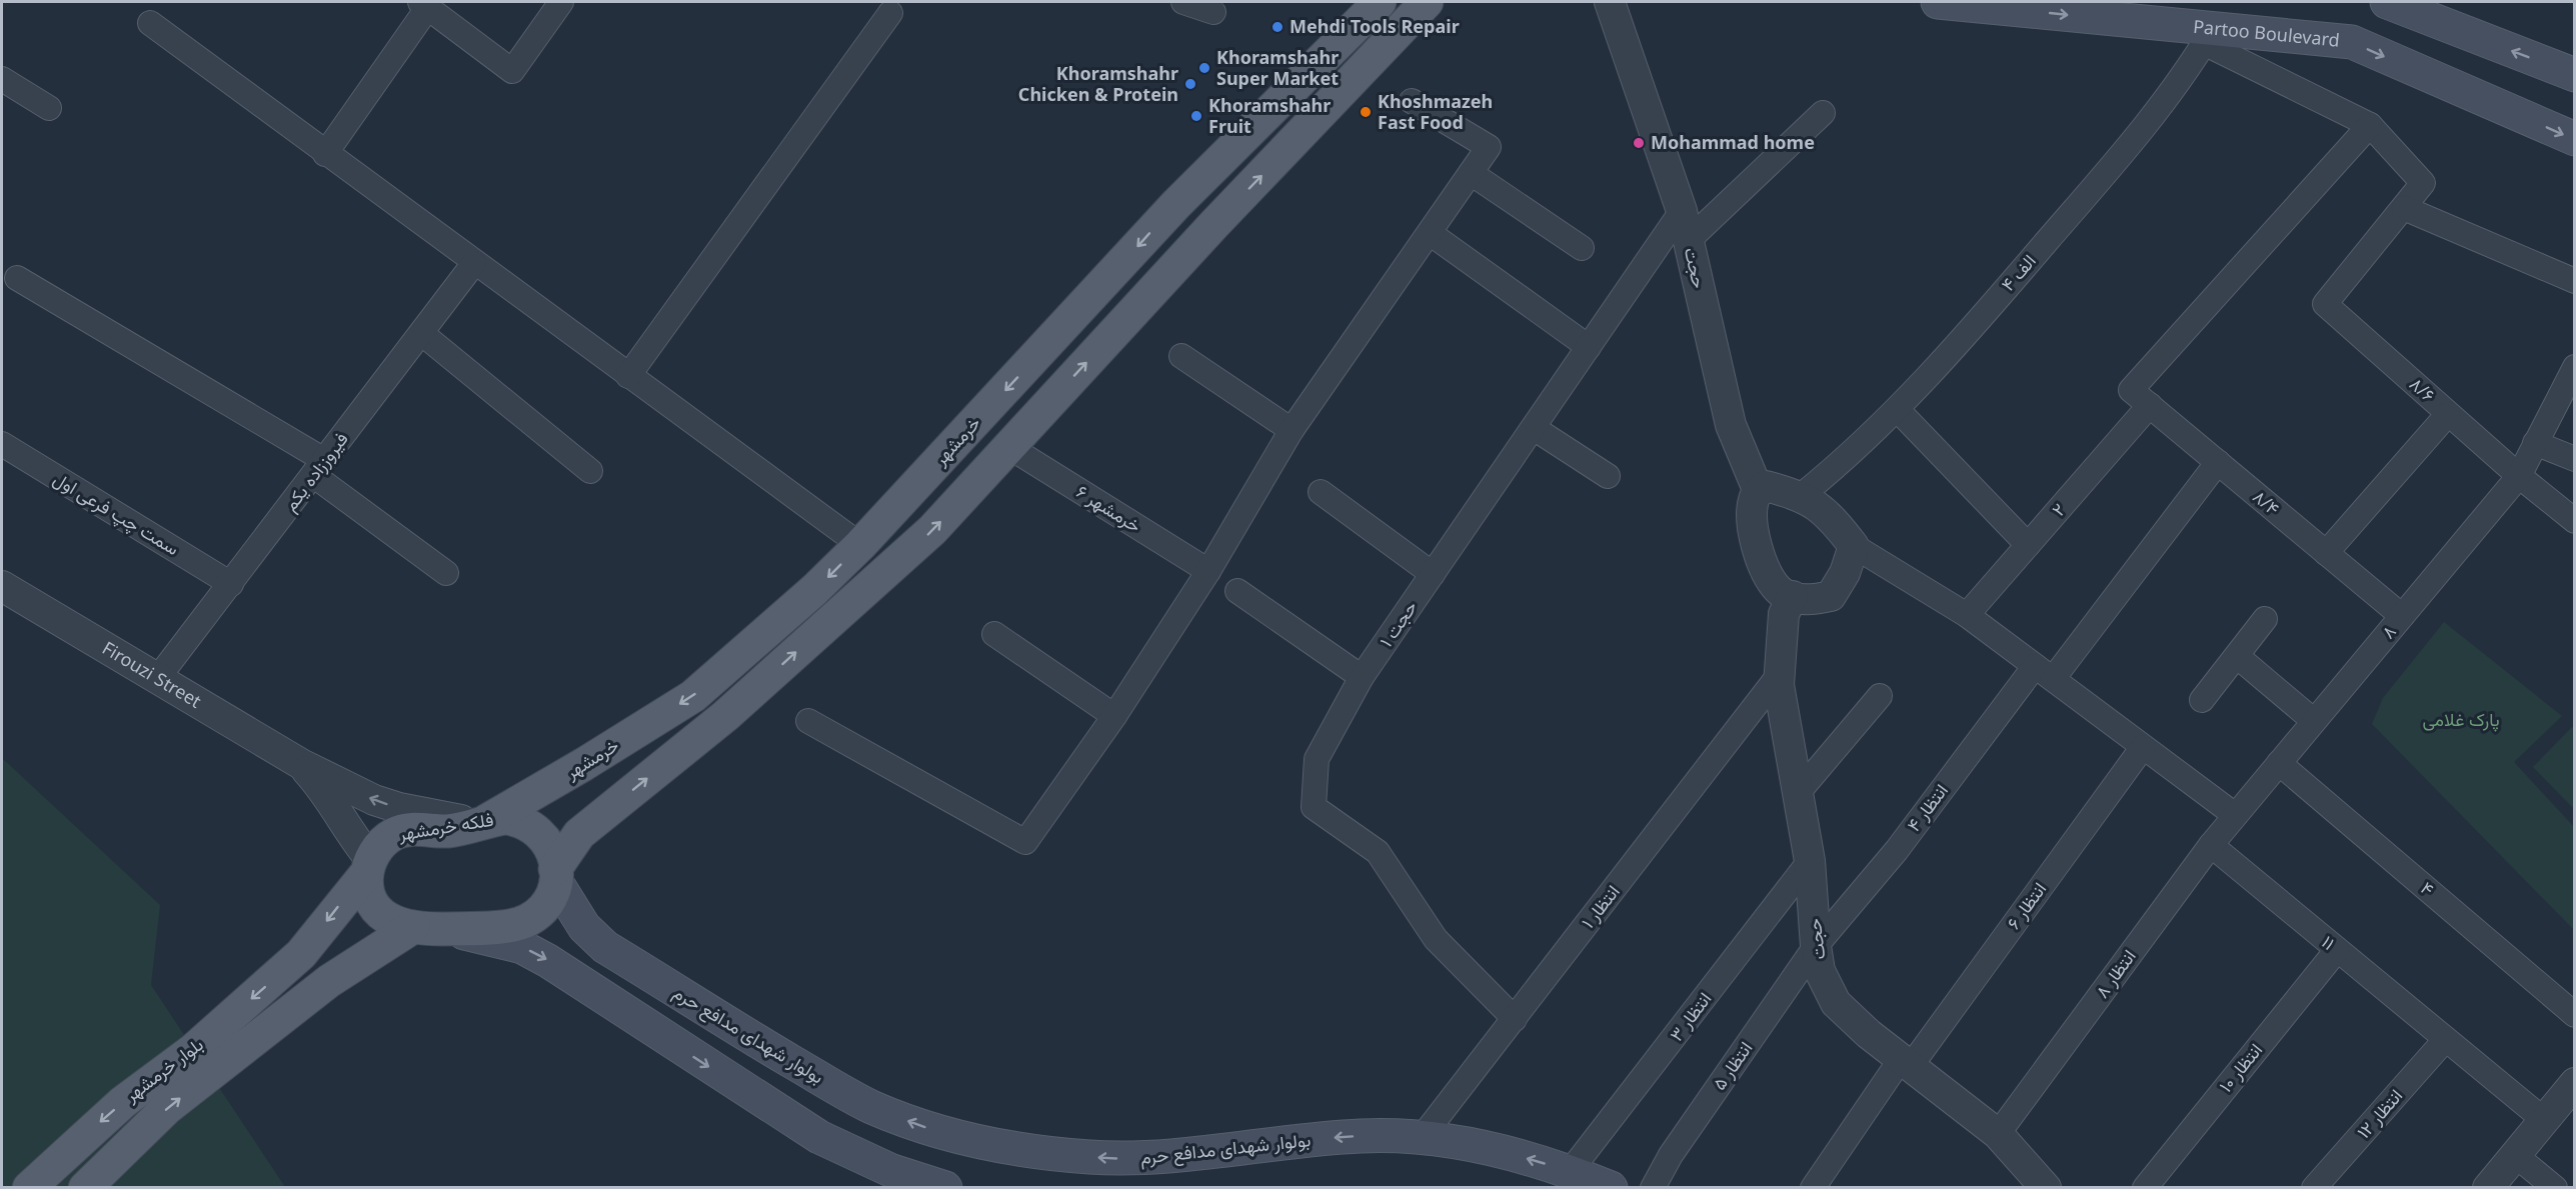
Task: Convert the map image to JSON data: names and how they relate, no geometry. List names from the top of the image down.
{
  "streets": {
    "main road": [
      "Partoo Boulevard",
      "خرمشهر",
      "فلکه خرمشهر",
      "بولوار شهدای مدافع حرم",
      "بلوار خرمشهر"
    ],
    "street": [
      "حجت",
      "۴ الف",
      "۸/۶",
      "فیروززاده یکم",
      "۸/۴",
      "خرمشهر ۶",
      "۲",
      "سمت چپ فرعی اول",
      "حجت ۱",
      "۸",
      "Firouzi Street",
      "انتظار ۴",
      "۴",
      "انتظار ۶",
      "انتظار ۱",
      "۱۱",
      "انتظار ۸",
      "انتظار ۳",
      "انتظار ۵",
      "انتظار ۱۰",
      "انتظار ۱۲"
    ]
  },
  "crossings": [
    ["Partoo Boulevard", "۴ الف"],
    ["حجت", "۴ الف"],
    ["حجت", "حجت ۱"],
    ["حجت", "انتظار ۴"],
    ["حجت", "انتظار ۶"],
    ["حجت", "انتظار ۱"],
    ["حجت", "انتظار ۸"],
    ["حجت", "انتظار ۳"],
    ["حجت", "انتظار ۵"],
    ["۸/۶", "۸"],
    ["خرمشهر", "فلکه خرمشهر"],
    ["فیروززاده یکم", "سمت چپ فرعی اول"],
    ["فیروززاده یکم", "Firouzi Street"],
    ["۸/۴", "۲"],
    ["۸/۴", "۸"],
    ["حجت ۱", "انتظار ۱"],
    ["۸", "۴"],
    ["۸", "انتظار ۸"],
    ["انتظار ۴", "انتظار ۵"],
    ["فلکه خرمشهر", "بولوار شهدای مدافع حرم"],
    ["فلکه خرمشهر", "بلوار خرمشهر"],
    ["انتظار ۱", "بولوار شهدای مدافع حرم"],
    ["۱۱", "انتظار ۸"],
    ["۱۱", "انتظار ۱۰"],
    ["۱۱", "انتظار ۱۲"],
    ["انتظار ۳", "بولوار شهدای مدافع حرم"]
  ],
  "parks": ["پارک غلامی"],
  "places": [
    "Mehdi Tools Repair",
    "Khoramshahr Super Market",
    "Khoramshahr Chicken & Protein",
    "Khoshmazeh Fast Food",
    "Khoramshahr Fruit",
    "Mohammad home"
  ]
}
